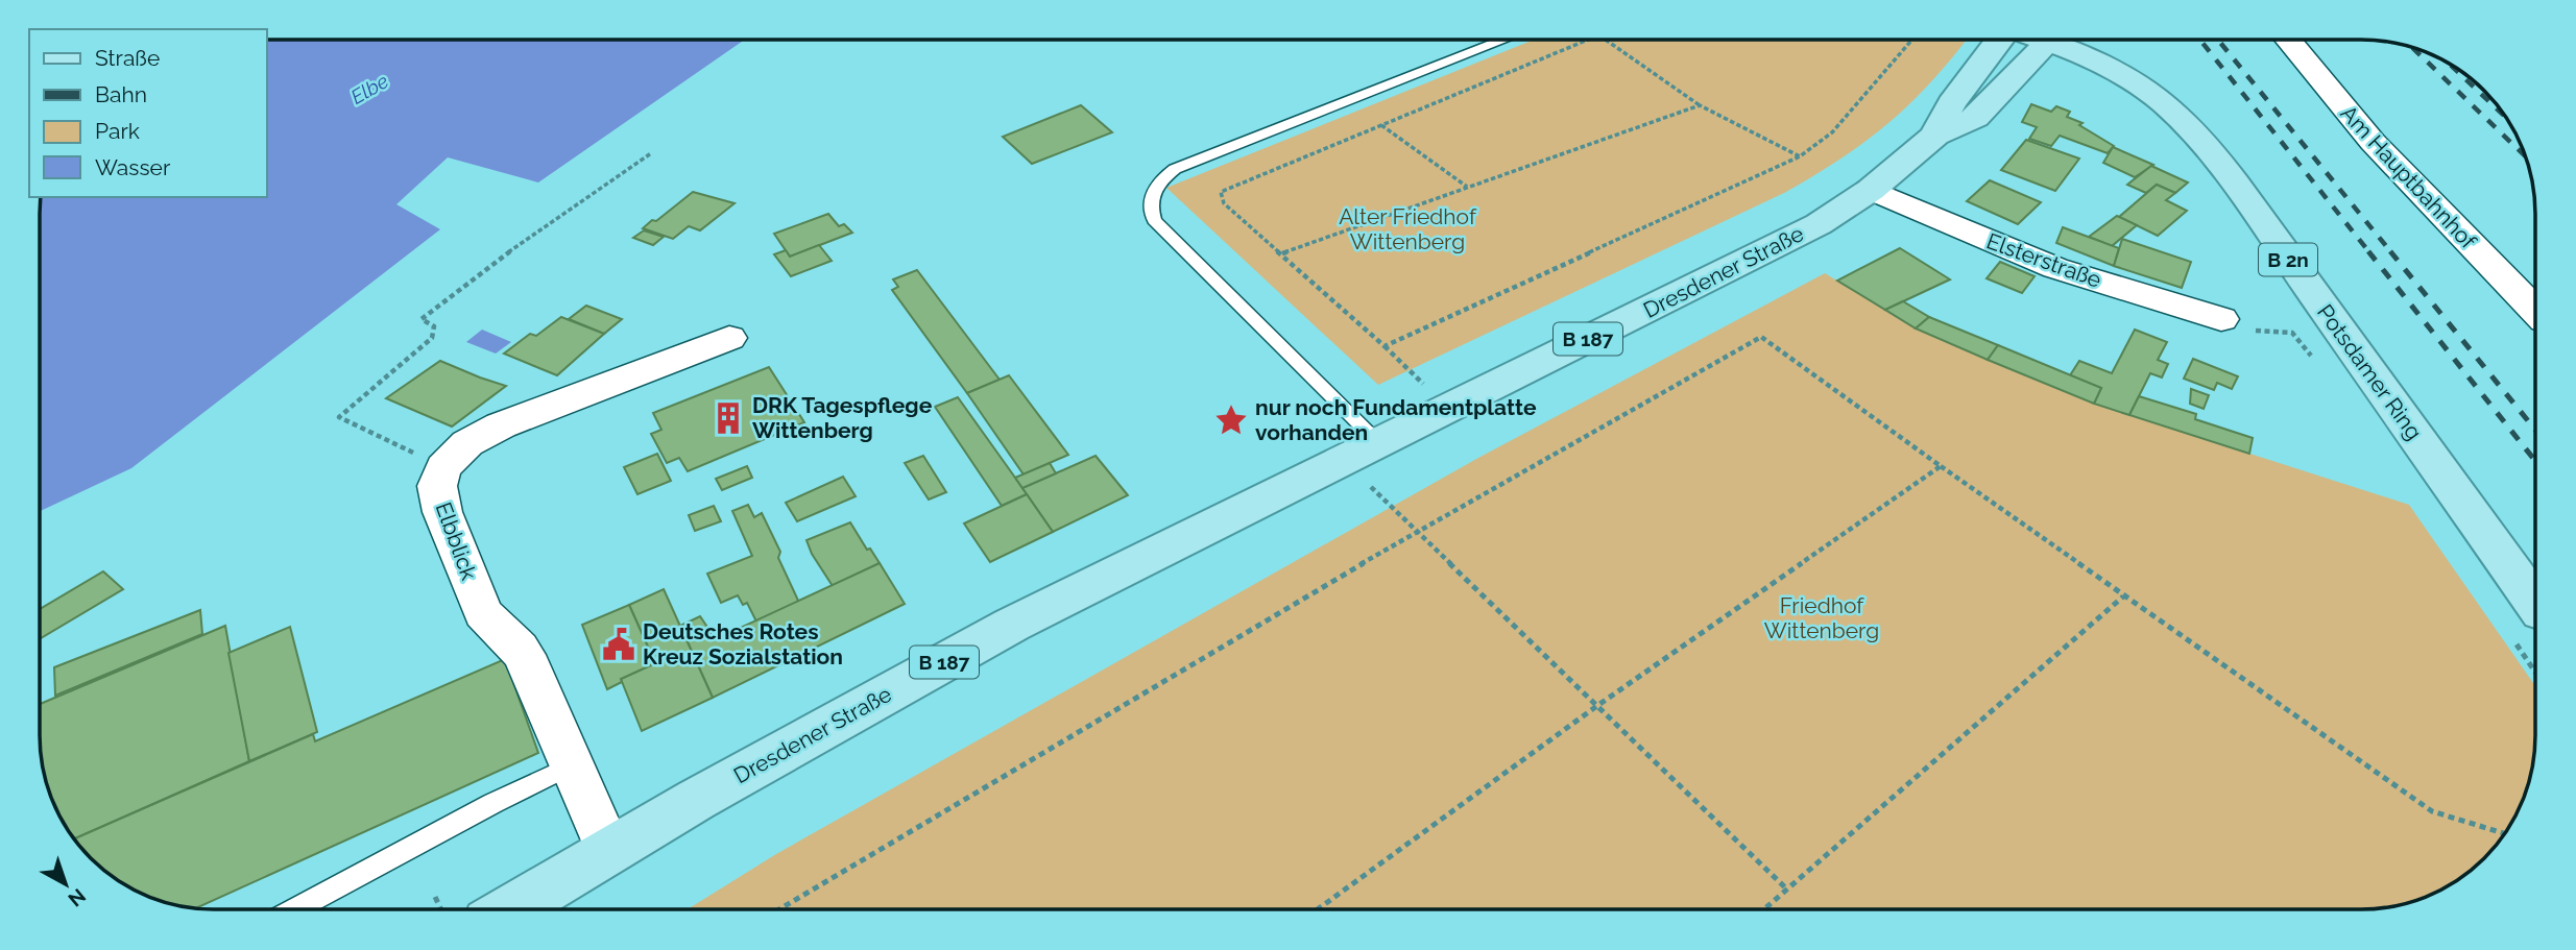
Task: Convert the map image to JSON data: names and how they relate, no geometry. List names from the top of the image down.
{
  "streets": {
    "main road": [
      "B 2n",
      "Dresdener Straße",
      "B 187",
      "Potsdamer Ring"
    ],
    "street": ["Am Hauptbahnhof", "Elsterstraße", "Elbblick"]
  },
  "crossings": [
    ["Elsterstraße", "Dresdener Straße"],
    ["Dresdener Straße", "B 187"],
    ["Dresdener Straße", "Elbblick"]
  ],
  "water": ["Elbe"],
  "parks": ["Alter Friedhof Wittenberg", "Friedhof Wittenberg"],
  "places": {
    "building": ["DRK Tagespflege Wittenberg"],
    "place": ["nur noch Fundamentplatte vorhanden"],
    "public building": ["Deutsches Rotes Kreuz Sozialstation"]
  },
  "legend": [
    "Straße",
    "Bahn",
    "Park",
    "Wasser"
  ],
  "north": "bottom right"
}
